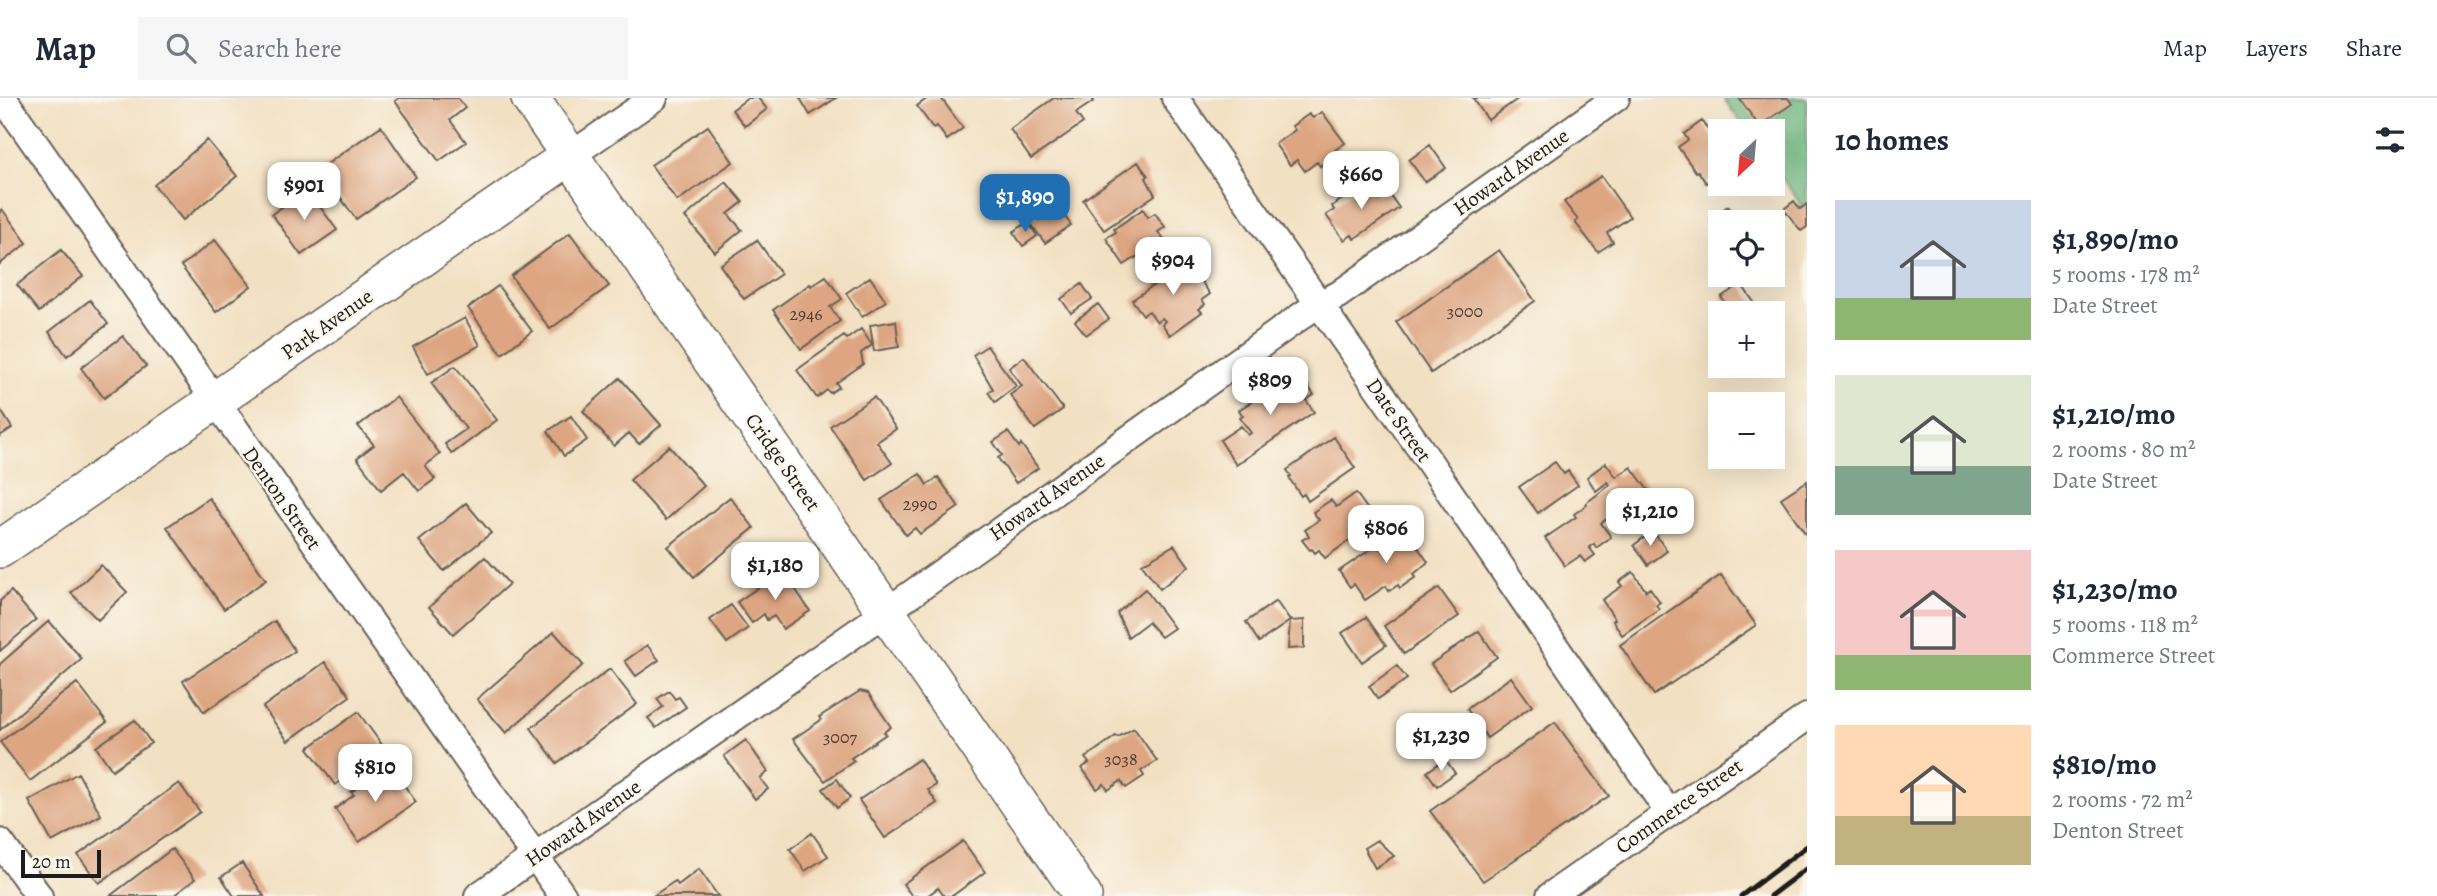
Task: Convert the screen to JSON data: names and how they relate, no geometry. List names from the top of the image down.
{
  "streets": {
    "street": [
      "Howard Avenue",
      "Park Avenue",
      "Date Street",
      "Cridge Street",
      "Denton Street",
      "Commerce Street"
    ]
  },
  "crossings": [
    ["Howard Avenue", "Date Street"],
    ["Howard Avenue", "Cridge Street"],
    ["Howard Avenue", "Denton Street"],
    ["Park Avenue", "Cridge Street"],
    ["Park Avenue", "Denton Street"],
    ["Date Street", "Commerce Street"]
  ],
  "house_numbers": [
    "3000",
    "2946",
    "2990",
    "3007",
    "3038"
  ],
  "scale_bar": "20 m",
  "north": "bottom left",
  "page": {
    "header": "Map",
    "search": "Search here",
    "nav": ["Map", "Layers", "Share"],
    "heading": "10 homes",
    "map_buttons": ["+", "−"],
    "price": [
      "$660",
      "$901",
      "$1,890",
      "$904",
      "$809",
      "$1,210",
      "$806",
      "$1,180",
      "$1,230",
      "$810"
    ],
    "list": [
      {
        "name": "$1,890/mo",
        "note": "5 rooms · 178 m² · Date Street"
      },
      {
        "name": "$1,210/mo",
        "note": "2 rooms · 80 m² · Date Street"
      },
      {
        "name": "$1,230/mo",
        "note": "5 rooms · 118 m² · Commerce Street"
      },
      {
        "name": "$810/mo",
        "note": "2 rooms · 72 m² · Denton Street"
      }
    ],
    "scale": "20 m"
  }
}
